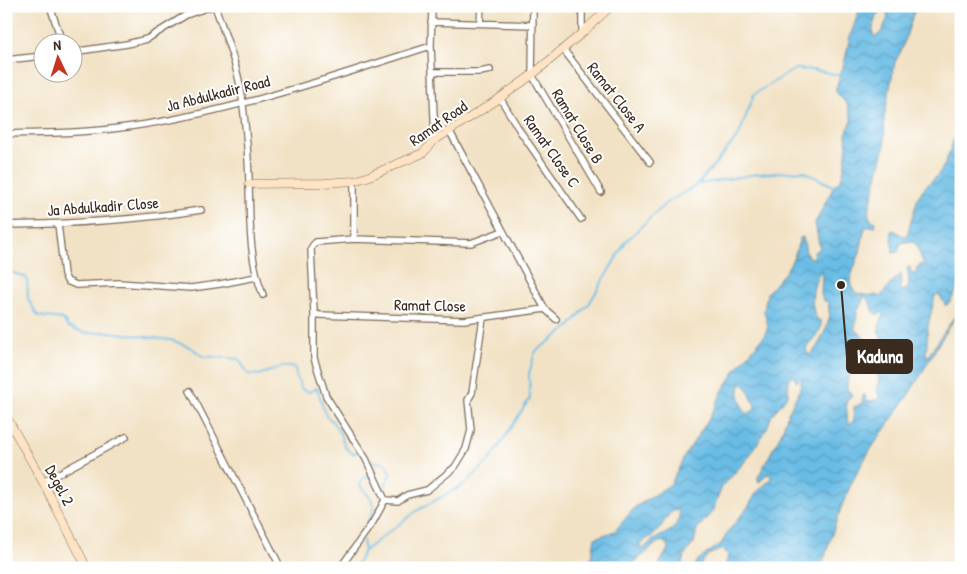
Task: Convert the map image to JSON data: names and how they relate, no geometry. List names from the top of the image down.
{
  "streets": {
    "street": [
      "Ja Abdulkadir Road",
      "Ramat Close A",
      "Ramat Road",
      "Ramat Close B",
      "Ramat Close C",
      "Ja Abdulkadir Close",
      "Ramat Close",
      "Degel 2"
    ]
  },
  "crossings": [
    ["Ramat Close A", "Ramat Road"],
    ["Ramat Road", "Ramat Close B"],
    ["Ramat Road", "Ramat Close C"]
  ],
  "places": ["Kaduna"],
  "north": "top"
}
